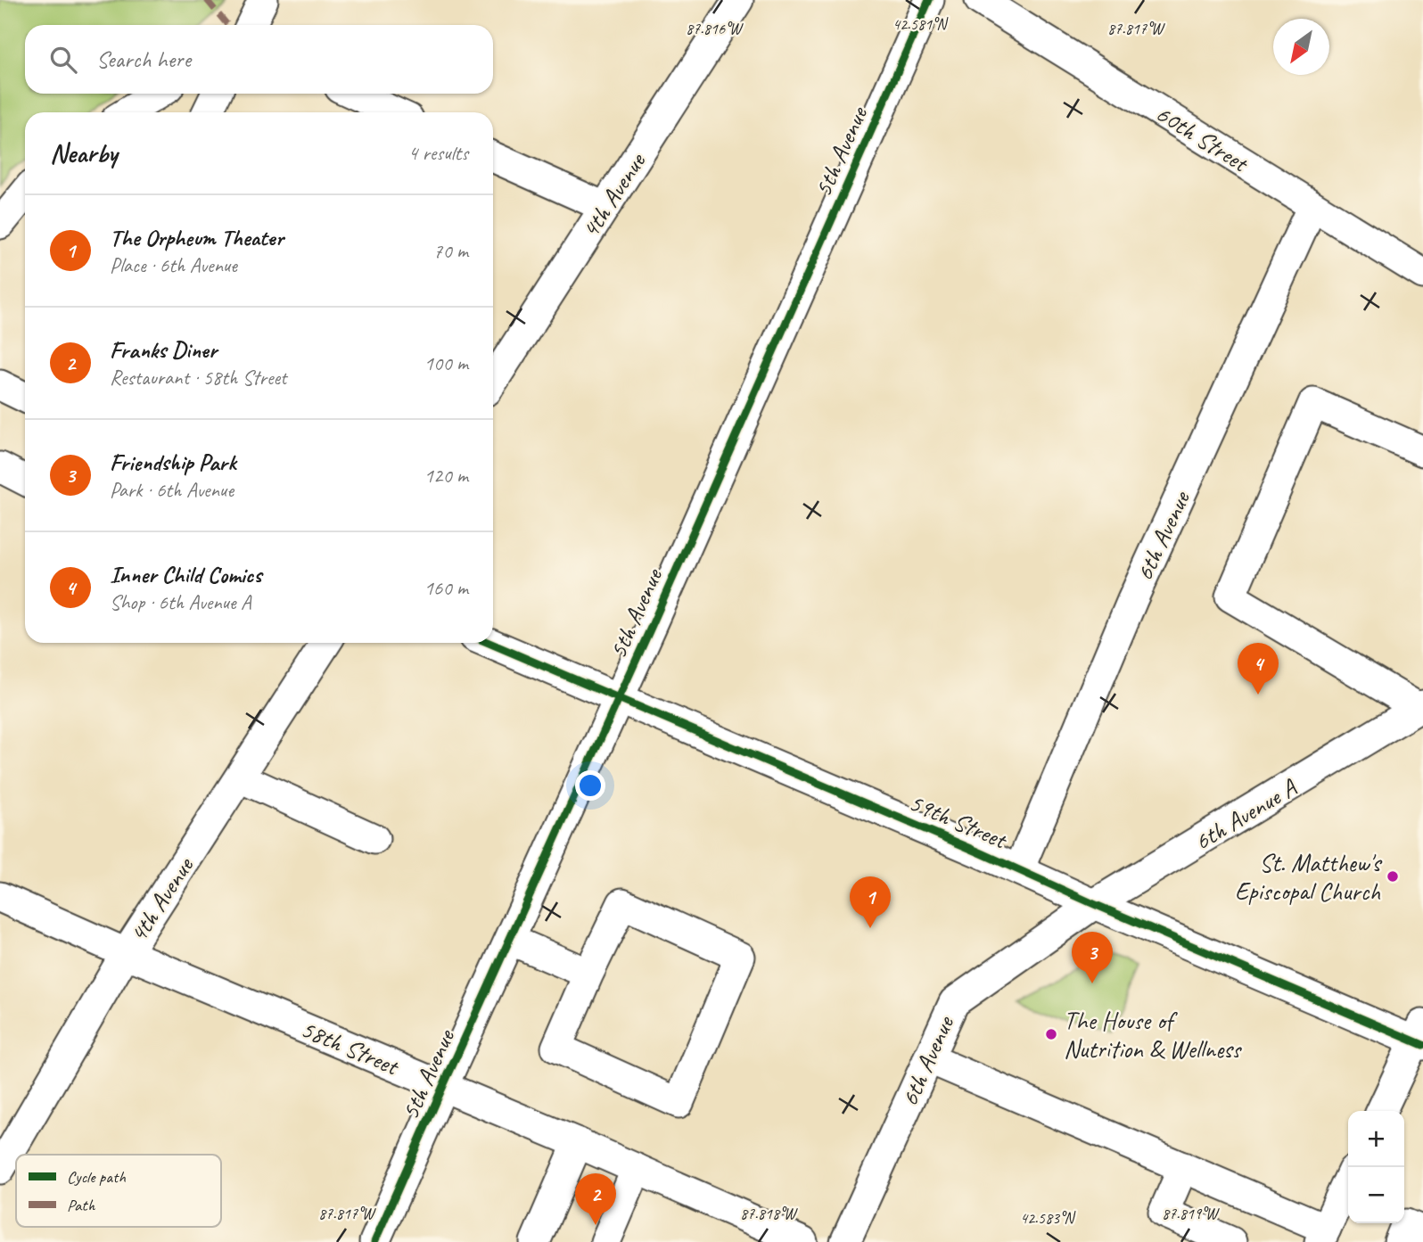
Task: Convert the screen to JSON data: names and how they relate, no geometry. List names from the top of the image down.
{
  "streets": {
    "street": [
      "60th Street",
      "5th Avenue",
      "4th Avenue",
      "6th Avenue",
      "6th Avenue A",
      "59th Street",
      "58th Street"
    ]
  },
  "crossings": [
    ["60th Street", "6th Avenue"],
    ["5th Avenue", "59th Street"],
    ["5th Avenue", "58th Street"],
    ["4th Avenue", "58th Street"],
    ["6th Avenue", "6th Avenue A"],
    ["6th Avenue", "59th Street"],
    ["6th Avenue A", "59th Street"]
  ],
  "places": ["St. Matthew's Episcopal Church", "The House of Nutrition & Wellness"],
  "legend": ["Cycle path", "Path"],
  "north": "bottom left",
  "page": {
    "search": "Search here",
    "heading": ["Nearby", "4 results"],
    "list": [
      {
        "mark": "1",
        "name": "The Orpheum Theater",
        "note": "Place · 6th Avenue",
        "value": "70 m"
      },
      {
        "mark": "2",
        "name": "Franks Diner",
        "note": "Restaurant · 58th Street",
        "value": "100 m"
      },
      {
        "mark": "3",
        "name": "Friendship Park",
        "note": "Park · 6th Avenue",
        "value": "120 m"
      },
      {
        "mark": "4",
        "name": "Inner Child Comics",
        "note": "Shop · 6th Avenue A",
        "value": "160 m"
      }
    ],
    "pins": [
      "4",
      "1",
      "3",
      "2"
    ],
    "map_buttons": ["+", "−"]
  },
  "coordinates": [
    "42.581°N",
    "87.816°W",
    "87.817°W",
    "87.818°W",
    "87.819°W",
    "42.583°N"
  ]
}
